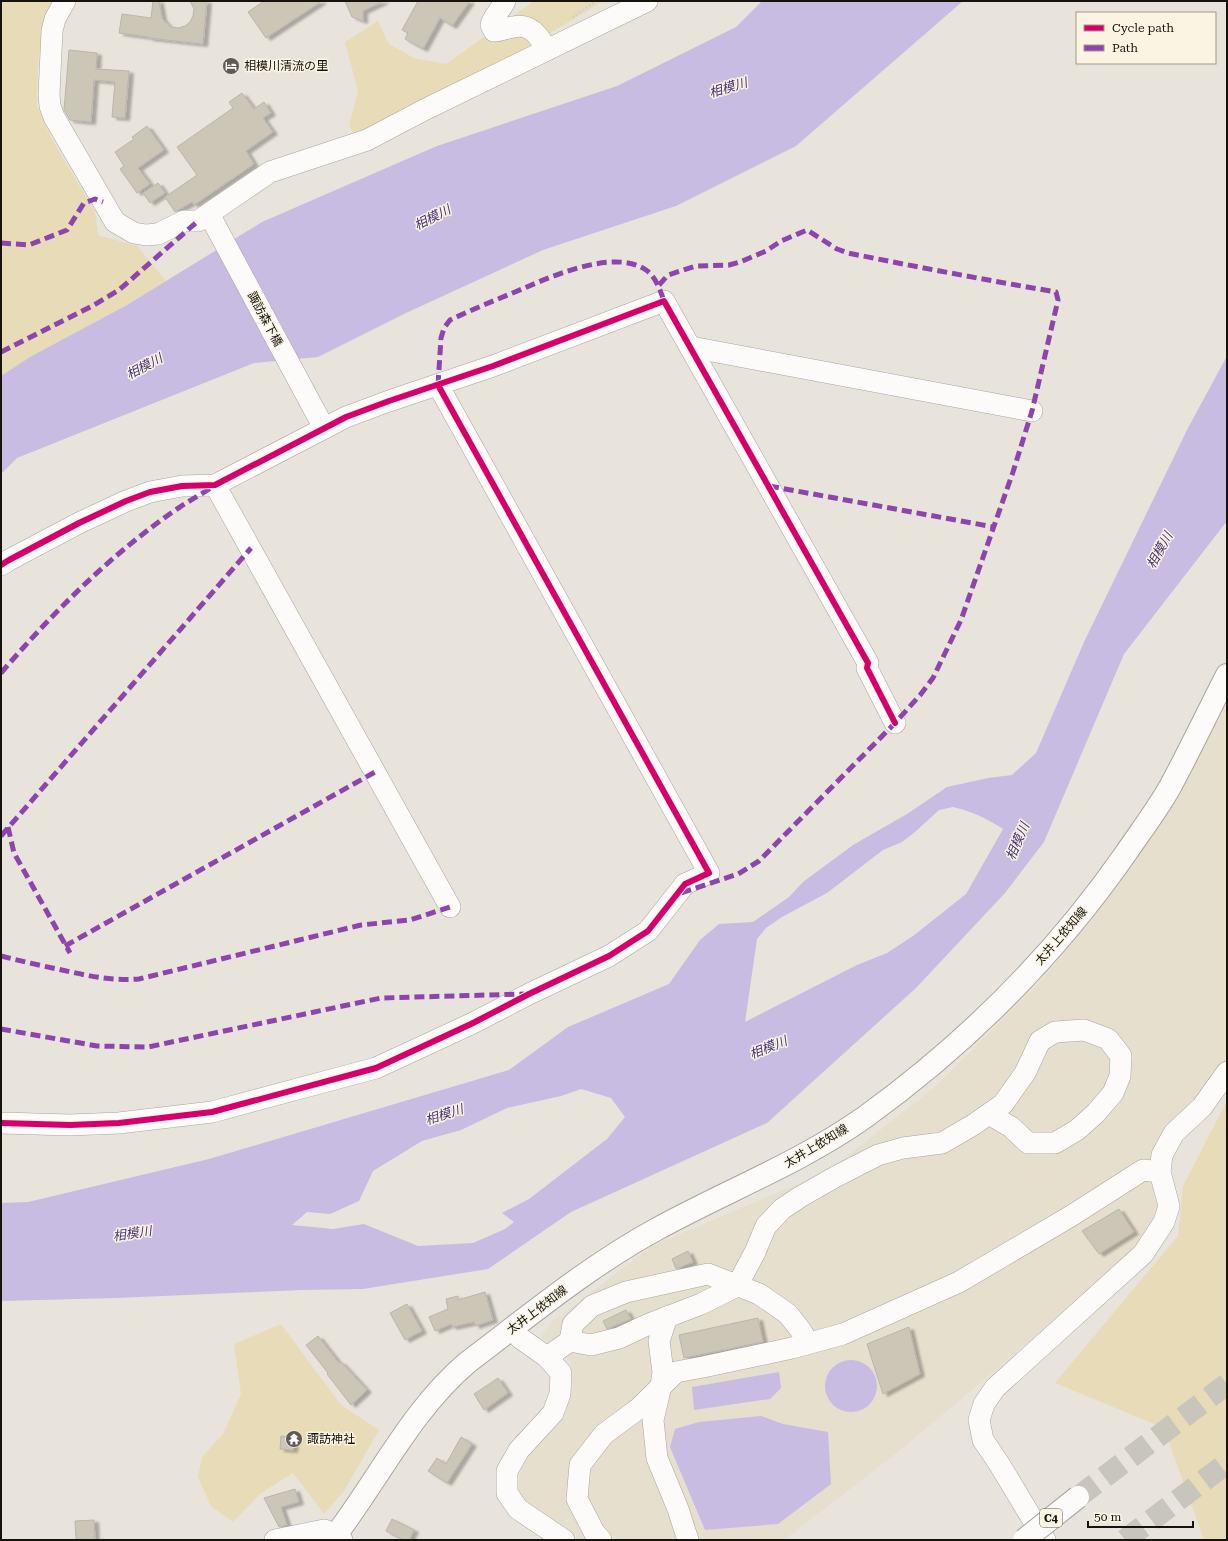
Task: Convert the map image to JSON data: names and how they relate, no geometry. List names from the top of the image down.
{
  "streets": {
    "main road": ["太井上依知線", "C4"],
    "street": ["諏訪森下橋"]
  },
  "water": ["相模川"],
  "places": {
    "hotel": ["相模川清流の里"],
    "temple": ["諏訪神社"]
  },
  "legend": ["Cycle path", "Path"],
  "scale_bar": "50 m"
}
